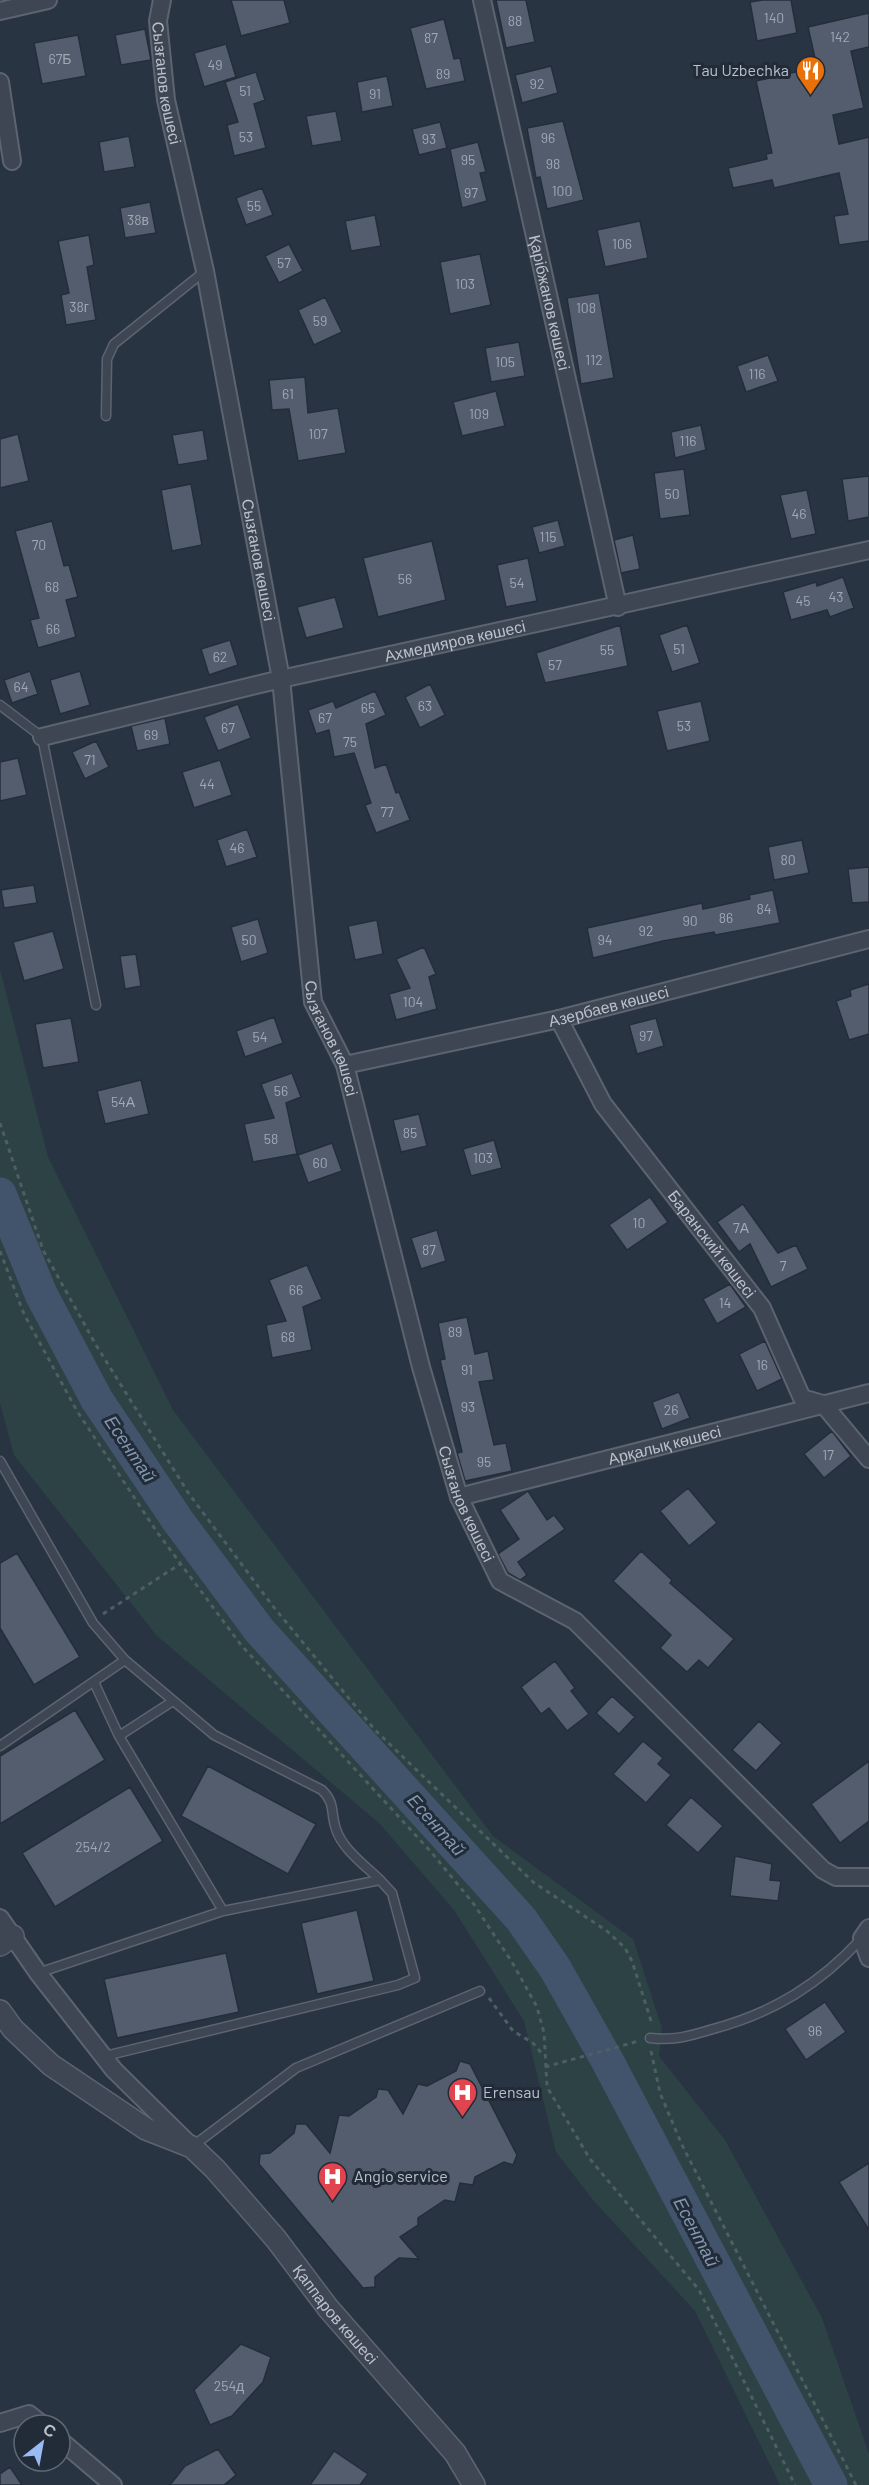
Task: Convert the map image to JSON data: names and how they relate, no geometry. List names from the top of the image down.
{
  "streets": {
    "street": [
      "Сызғанов көшесі",
      "Қарібжанов көшесі",
      "Ахмедияров көшесі",
      "Азербаев көшесі",
      "Баранский көшесі",
      "Арқалық көшесі",
      "Қаппаров көшесі"
    ]
  },
  "crossings": [
    ["Сызғанов көшесі", "Ахмедияров көшесі"],
    ["Сызғанов көшесі", "Азербаев көшесі"],
    ["Сызғанов көшесі", "Арқалық көшесі"],
    ["Қарібжанов көшесі", "Ахмедияров көшесі"],
    ["Азербаев көшесі", "Баранский көшесі"],
    ["Баранский көшесі", "Арқалық көшесі"]
  ],
  "water": ["Есентай"],
  "places": {
    "restaurant": ["Tau Uzbechka"],
    "hospital": ["Erensau", "Angio service"]
  },
  "house_numbers": [
    "140",
    "88",
    "142",
    "87",
    "67Б",
    "49",
    "89",
    "92",
    "51",
    "91",
    "53",
    "96",
    "93",
    "95",
    "98",
    "100",
    "97",
    "55",
    "38в",
    "106",
    "57",
    "103",
    "38г",
    "108",
    "59",
    "112",
    "105",
    "116",
    "61",
    "109",
    "107",
    "116",
    "50",
    "46",
    "115",
    "70",
    "56",
    "54",
    "68",
    "43",
    "45",
    "66",
    "51",
    "55",
    "62",
    "57",
    "64",
    "63",
    "65",
    "67",
    "53",
    "67",
    "69",
    "75",
    "71",
    "44",
    "77",
    "46",
    "80",
    "84",
    "86",
    "90",
    "92",
    "50",
    "94",
    "104",
    "97",
    "54",
    "56",
    "54А",
    "85",
    "58",
    "103",
    "60",
    "10",
    "7А",
    "87",
    "7",
    "66",
    "14",
    "89",
    "68",
    "16",
    "91",
    "93",
    "26",
    "17",
    "95",
    "254/2",
    "96",
    "254д"
  ],
  "north": "top right"
}
